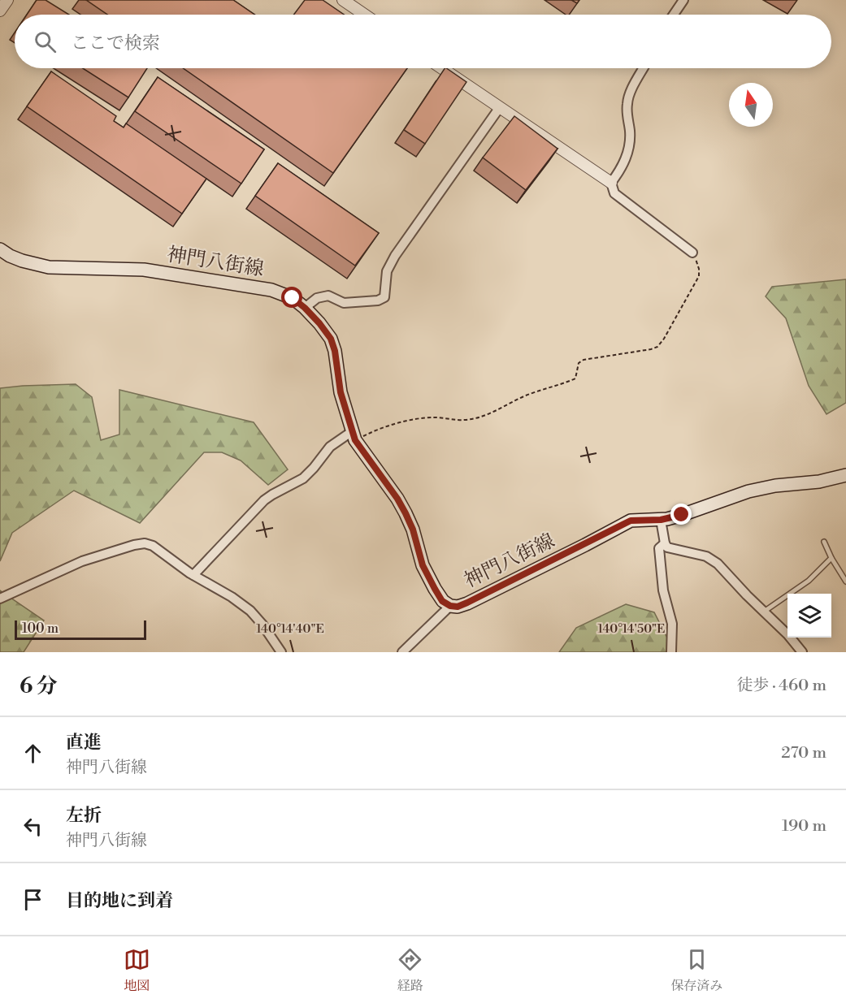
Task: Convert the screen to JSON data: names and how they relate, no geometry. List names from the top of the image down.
{
  "streets": {
    "main road": ["神門八街線"]
  },
  "scale_bar": "100 m",
  "north": "top",
  "page": {
    "search": "ここで検索",
    "scale": "100 m",
    "heading": ["6 分", "徒歩 · 460 m"],
    "list": [
      ["直進", "神門八街線", "270 m"],
      ["左折", "神門八街線", "190 m"],
      "目的地に到着"
    ],
    "nav": ["地図", "経路", "保存済み"]
  },
  "coordinates": ["140°14'40\"E", "140°14'50\"E"]
}
